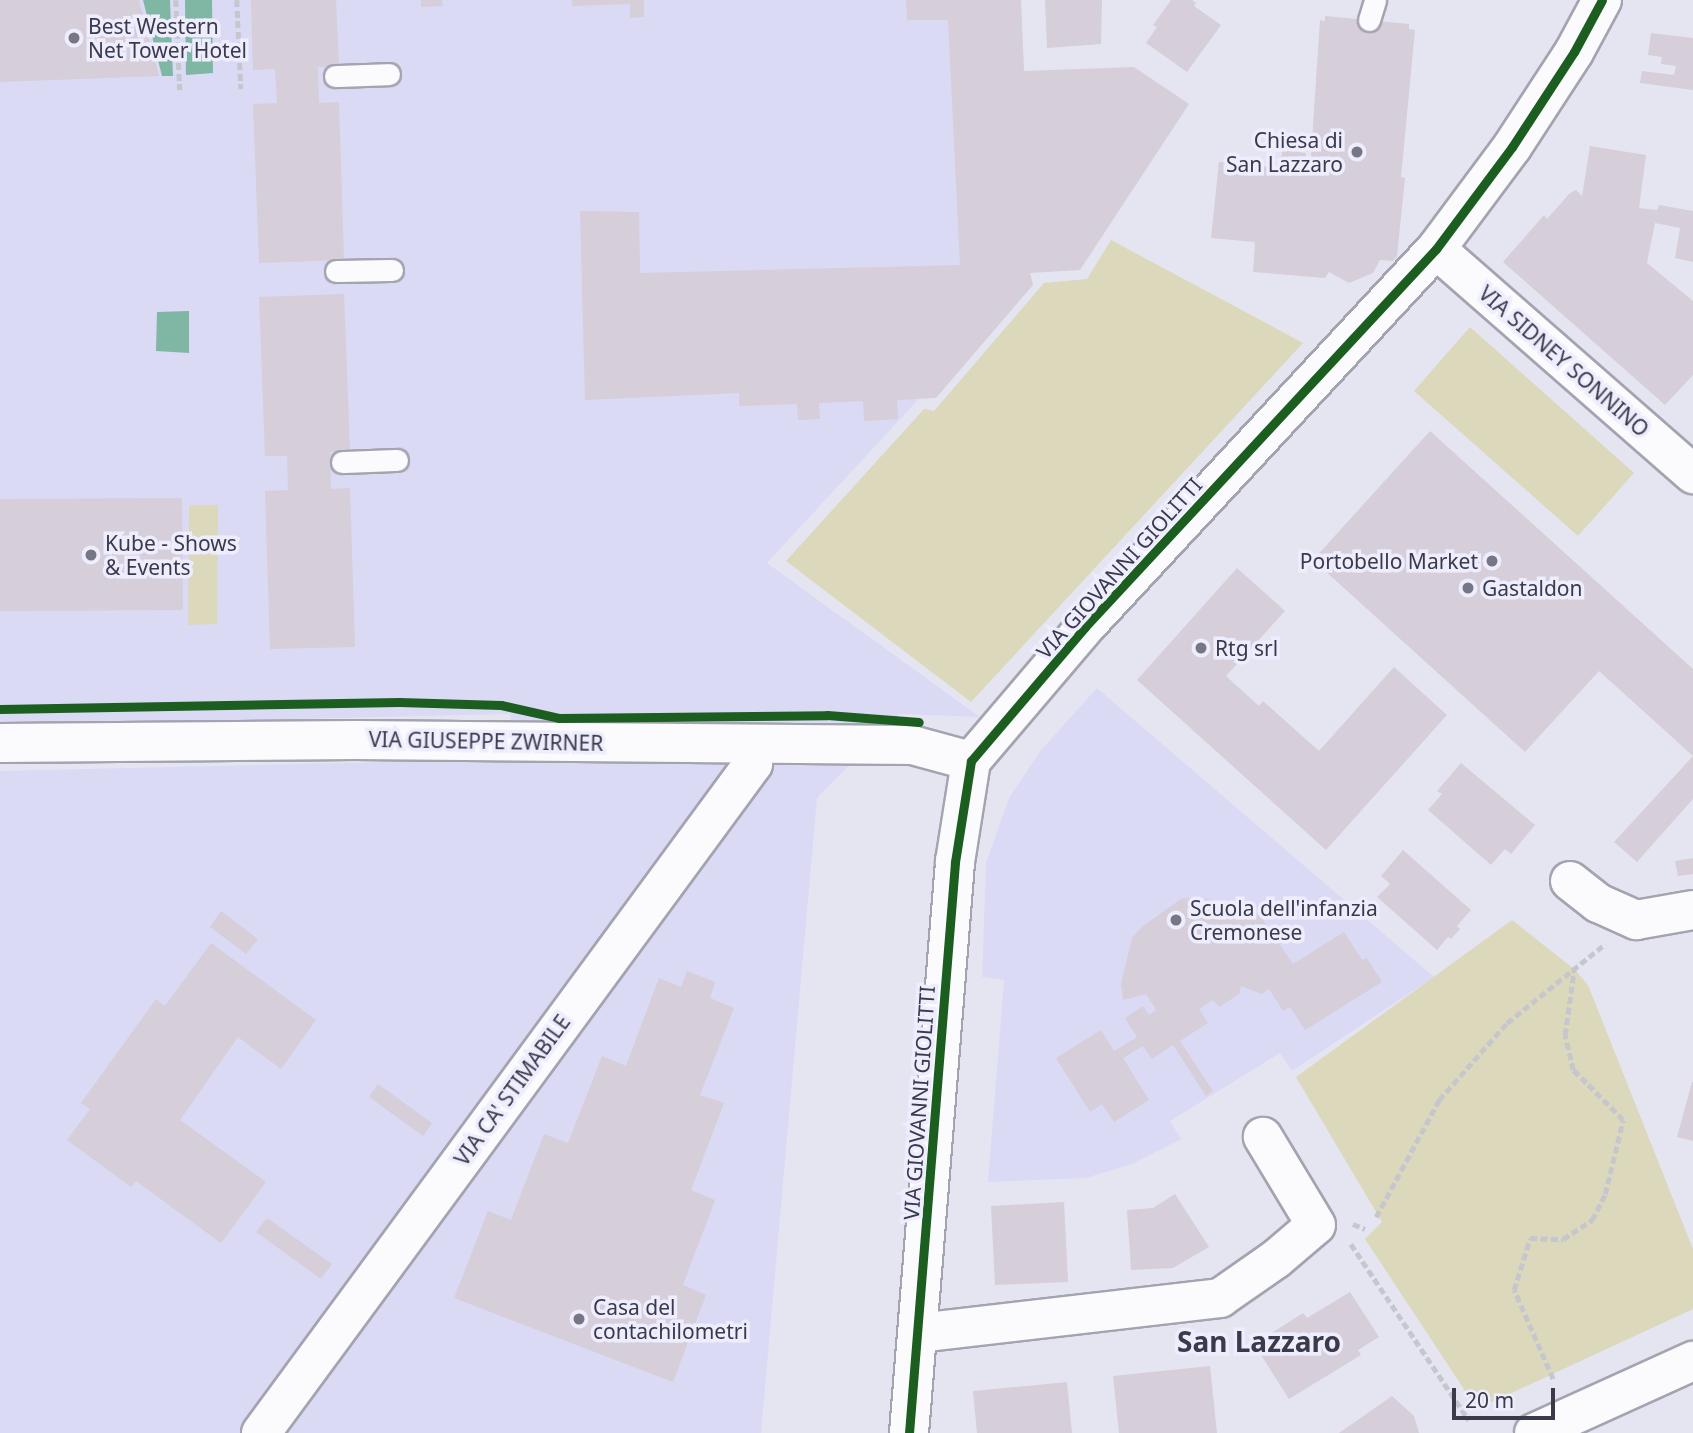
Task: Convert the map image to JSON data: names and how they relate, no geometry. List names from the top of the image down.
{
  "streets": {
    "street": [
      "VIA SIDNEY SONNINO",
      "VIA GIOVANNI GIOLITTI",
      "VIA GIUSEPPE ZWIRNER",
      "VIA CA' STIMABILE"
    ]
  },
  "crossings": [
    ["VIA SIDNEY SONNINO", "VIA GIOVANNI GIOLITTI"],
    ["VIA GIOVANNI GIOLITTI", "VIA GIUSEPPE ZWIRNER"],
    ["VIA GIUSEPPE ZWIRNER", "VIA CA' STIMABILE"]
  ],
  "districts": ["San Lazzaro"],
  "places": [
    "Best Western Net Tower Hotel",
    "Chiesa di San Lazzaro",
    "Kube - Shows & Events",
    "Portobello Market",
    "Gastaldon",
    "Rtg srl",
    "Scuola dell'infanzia Cremonese",
    "Casa del contachilometri"
  ],
  "scale_bar": "20 m"
}
